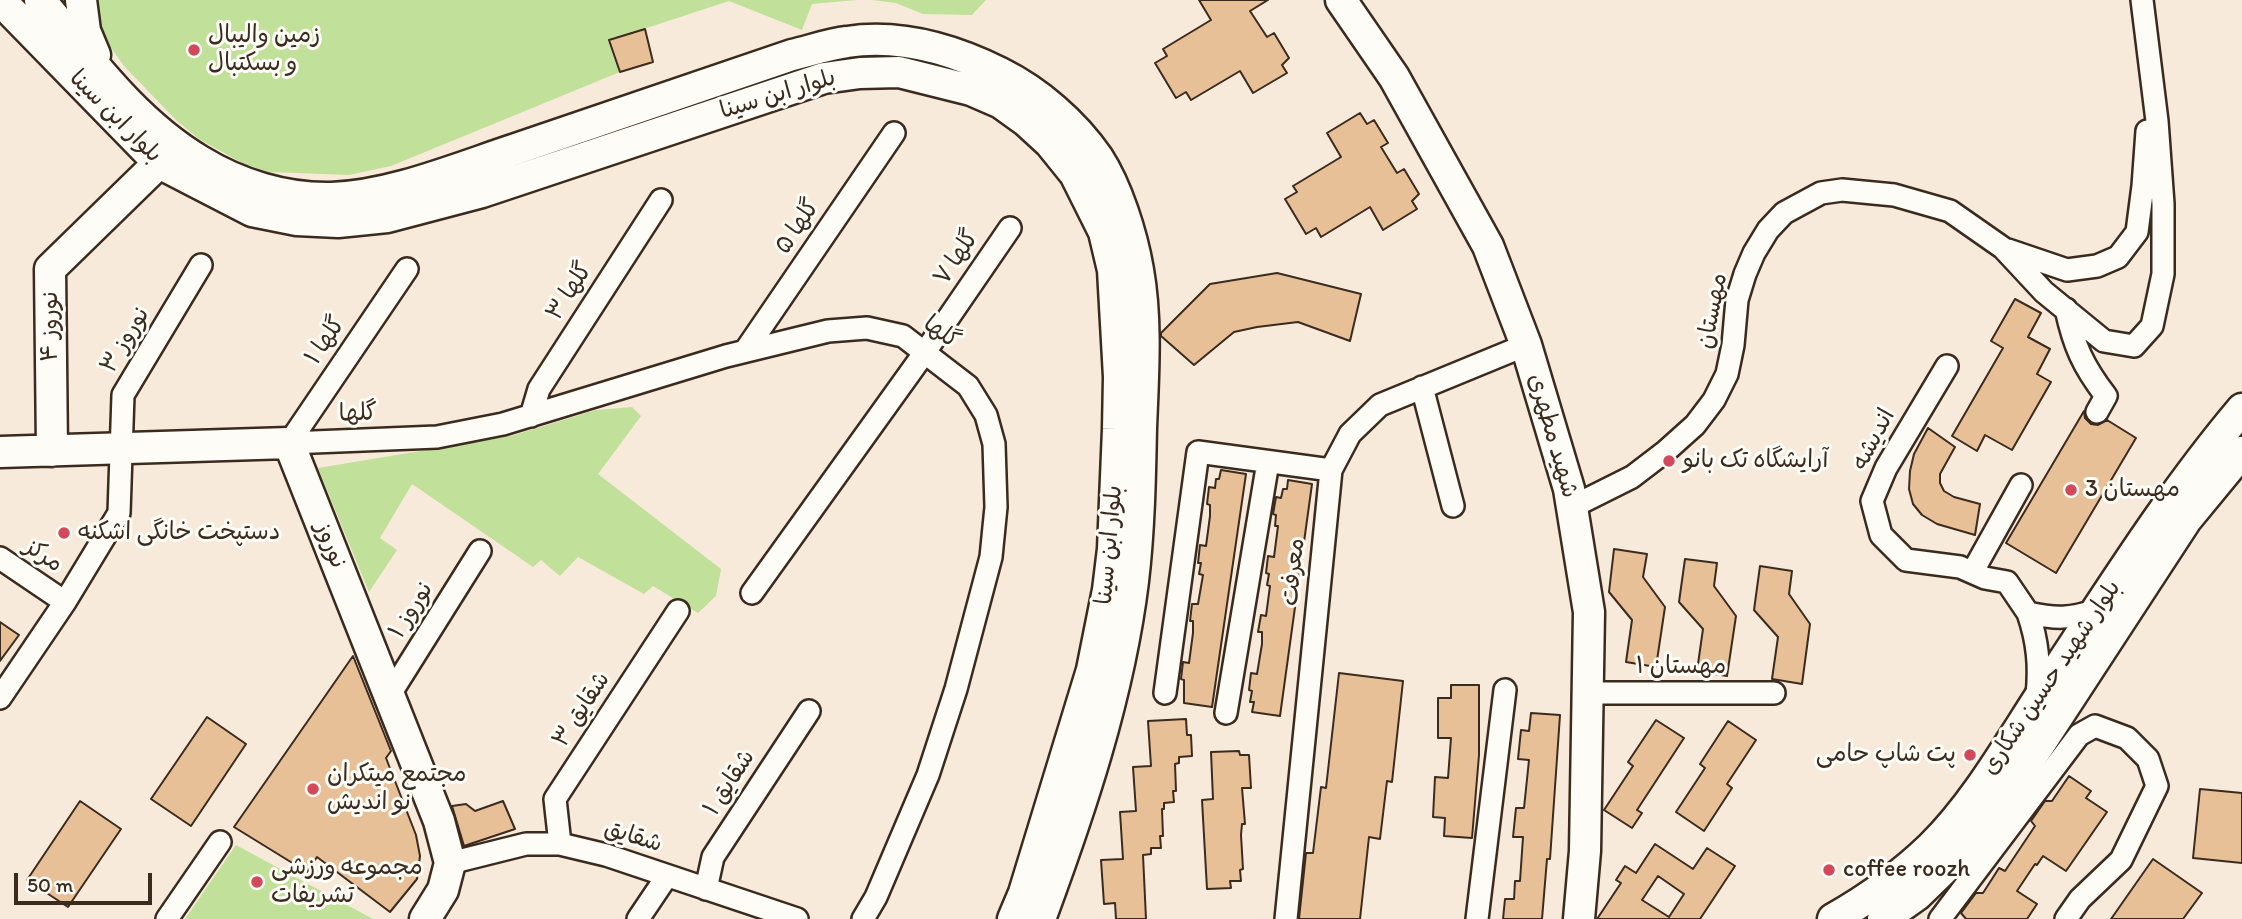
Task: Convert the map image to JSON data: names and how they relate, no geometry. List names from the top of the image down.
{
  "streets": {
    "main road": [
      "بلوار ابن سینا",
      "نوروز ۴",
      "شهید مطهری",
      "نوروز",
      "بلوار شهید حسین شکاری"
    ],
    "street": [
      "گلها ۵",
      "گلها ۷",
      "گلها ۳",
      "مهستان",
      "گلها",
      "نوروز ۳",
      "گلها ۱",
      "اندیشه",
      "مرکز",
      "معرفت",
      "نوروز ۱",
      "مهستان ۱",
      "شقایق ۳",
      "شقایق ۱",
      "شقایق"
    ]
  },
  "crossings": [
    ["بلوار ابن سینا", "نوروز ۴"],
    ["گلها ۵", "گلها"],
    ["گلها ۷", "گلها"],
    ["گلها ۳", "گلها"],
    ["مهستان", "شهید مطهری"],
    ["گلها", "گلها ۱"],
    ["گلها", "نوروز"],
    ["نوروز ۳", "مرکز"],
    ["گلها ۱", "نوروز"],
    ["شهید مطهری", "معرفت"],
    ["شهید مطهری", "مهستان ۱"],
    ["اندیشه", "بلوار شهید حسین شکاری"],
    ["نوروز", "نوروز ۱"],
    ["نوروز", "شقایق"],
    ["شقایق ۳", "شقایق"],
    ["شقایق ۱", "شقایق"]
  ],
  "places": [
    "زمین والیبال و بسکتبال",
    "آرایشگاه تک بانو",
    "مهستان 3",
    "دستپخت خانگی اشکنه",
    "پت شاپ حامی",
    "مجتمع میتکران نو اندیش",
    "coffee roozh",
    "مجموعه ورزشی تشریفات"
  ],
  "scale_bar": "50 m"
}
